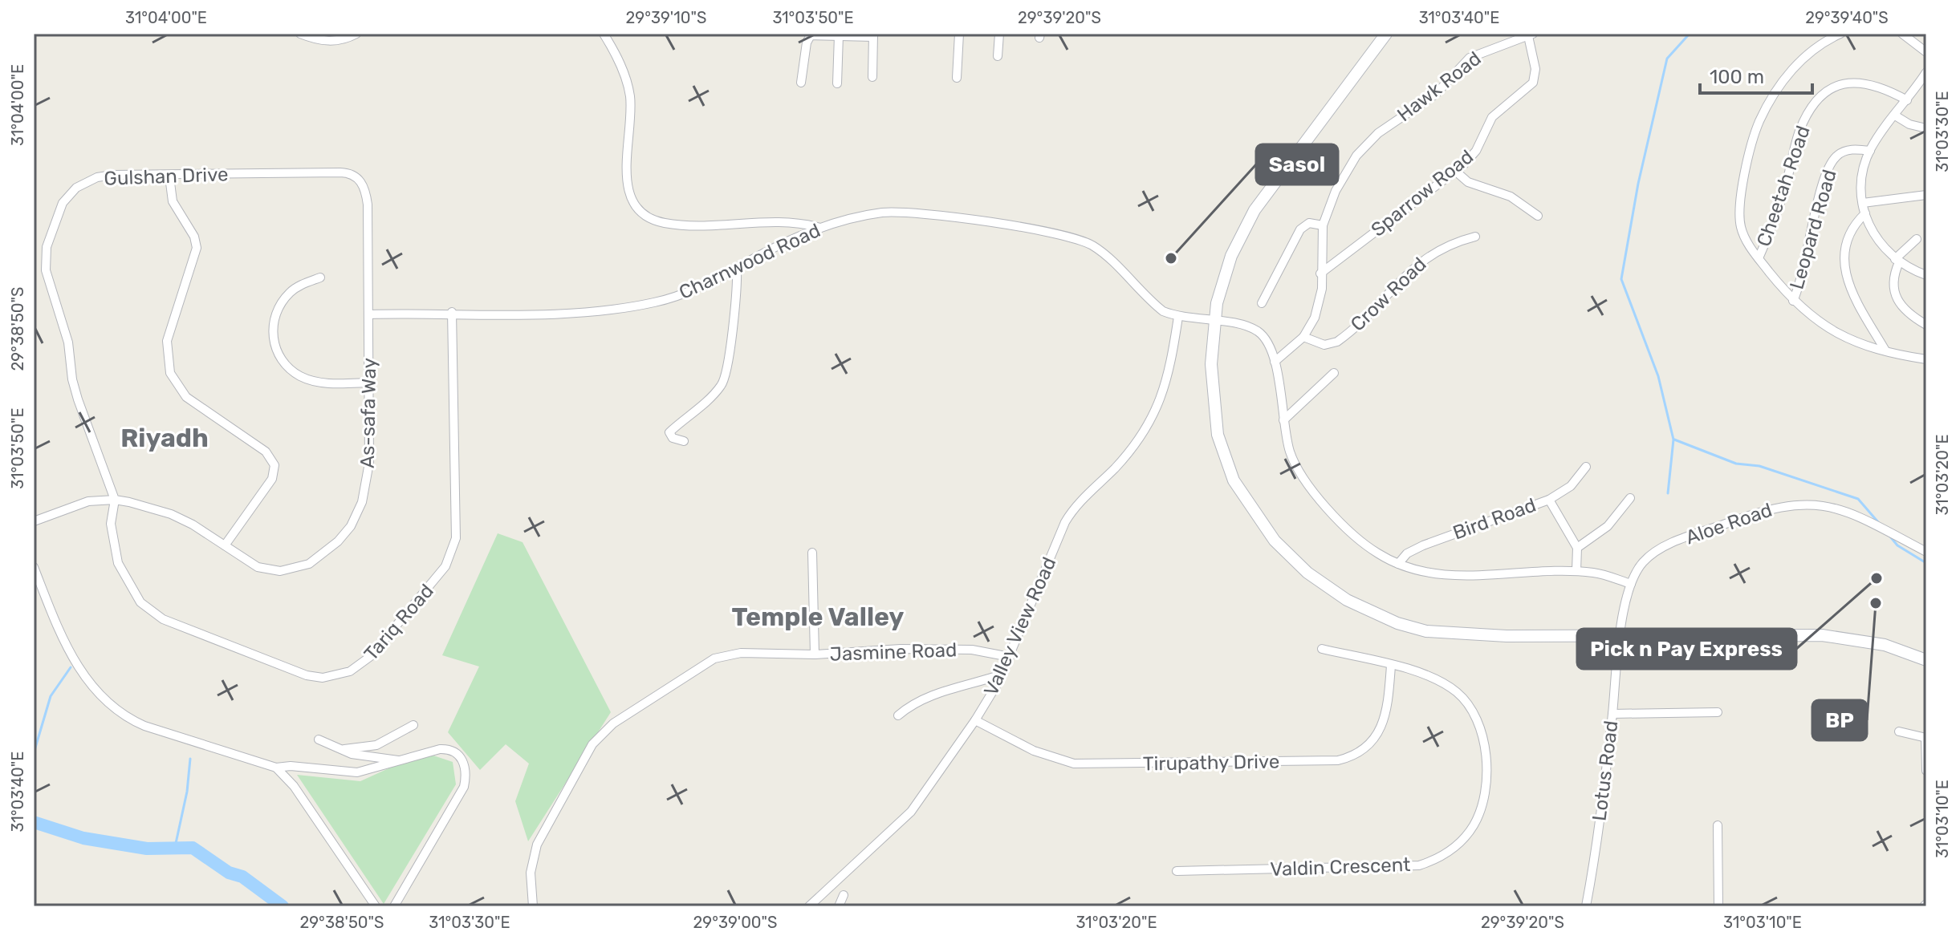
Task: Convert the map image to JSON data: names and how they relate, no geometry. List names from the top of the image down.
{
  "streets": {
    "street": [
      "Hawk Road",
      "Gulshan Drive",
      "Cheetah Road",
      "Sparrow Road",
      "Leopard Road",
      "Charnwood Road",
      "Crow Road",
      "As-safa Way",
      "Bird Road",
      "Aloe Road",
      "Tariq Road",
      "Valley View Road",
      "Jasmine Road",
      "Tirupathy Drive",
      "Lotus Road",
      "Valdin Crescent"
    ]
  },
  "crossings": [
    ["Hawk Road", "Sparrow Road"],
    ["Hawk Road", "Charnwood Road"],
    ["Hawk Road", "Crow Road"],
    ["Gulshan Drive", "As-safa Way"],
    ["Gulshan Drive", "Tariq Road"],
    ["Charnwood Road", "As-safa Way"],
    ["Charnwood Road", "Bird Road"],
    ["Charnwood Road", "Aloe Road"],
    ["Charnwood Road", "Tariq Road"],
    ["Charnwood Road", "Valley View Road"],
    ["As-safa Way", "Tariq Road"],
    ["Aloe Road", "Lotus Road"],
    ["Valley View Road", "Jasmine Road"],
    ["Valley View Road", "Tirupathy Drive"],
    ["Tirupathy Drive", "Valdin Crescent"]
  ],
  "districts": ["Riyadh", "Temple Valley"],
  "places": ["Sasol", "Pick n Pay Express", "BP"],
  "scale_bar": "100 m",
  "coordinates": [
    "31°04'00\"E",
    "29°39'10\"S",
    "31°03'50\"E",
    "29°39'20\"S",
    "31°03'40\"E",
    "29°39'40\"S",
    "31°03'30\"E",
    "29°38'50\"S",
    "31°03'20\"E",
    "31°03'10\"E",
    "29°39'00\"S"
  ]
}
